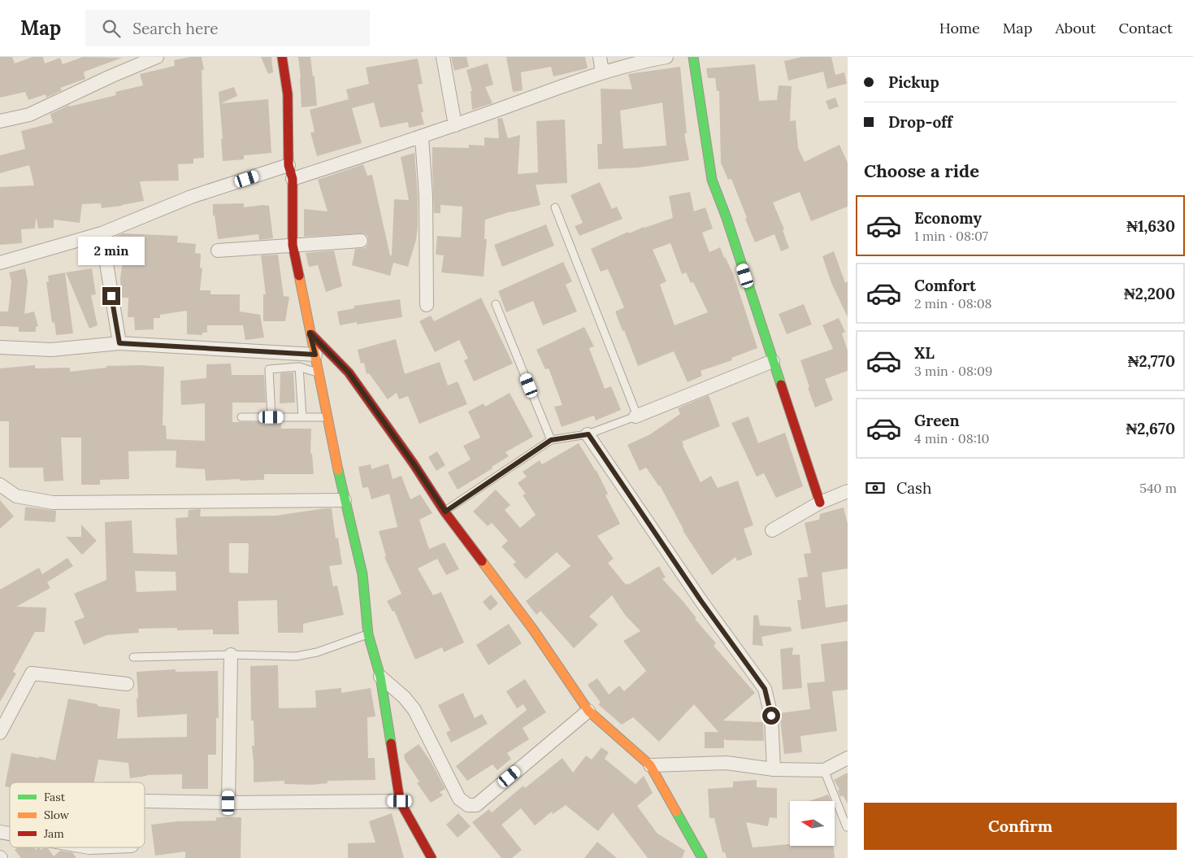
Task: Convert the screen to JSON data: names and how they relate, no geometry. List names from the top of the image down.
{
  "legend": ["Fast", "Slow", "Jam"],
  "north": "left",
  "page": {
    "header": "Map",
    "search": "Search here",
    "nav": [
      "Home",
      "Map",
      "About",
      "Contact"
    ],
    "banner": ["Pickup", "Drop-off"],
    "heading": "Choose a ride",
    "list": [
      {
        "name": "Economy",
        "note": "1 min · 08:07",
        "value": "₦1,630"
      },
      {
        "name": "Comfort",
        "note": "2 min · 08:08",
        "value": "₦2,200"
      },
      {
        "name": "XL",
        "note": "3 min · 08:09",
        "value": "₦2,770"
      },
      {
        "name": "Green",
        "note": "4 min · 08:10",
        "value": "₦2,670"
      }
    ],
    "bubble": "2 min",
    "pay": ["Cash", "540 m"],
    "buttons": "Confirm"
  }
}
